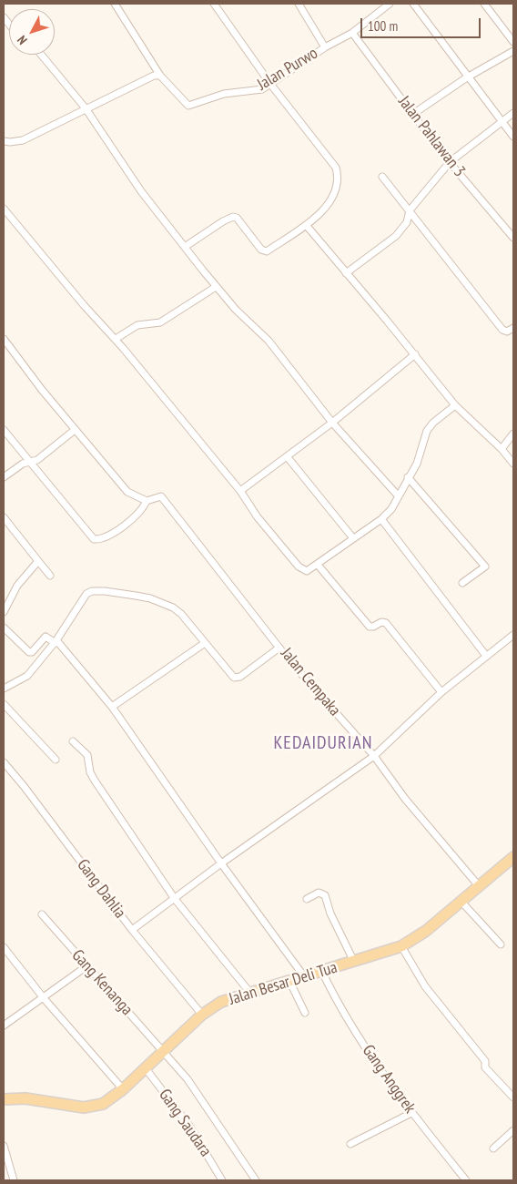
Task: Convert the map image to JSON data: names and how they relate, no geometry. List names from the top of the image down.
{
  "streets": {
    "main road": ["Jalan Besar Deli Tua"],
    "street": [
      "Jalan Purwo",
      "Jalan Pahlawan 3",
      "Jalan Cempaka",
      "Gang Dahlia",
      "Gang Kenanga",
      "Gang Anggrek",
      "Gang Saudara"
    ]
  },
  "crossings": [
    ["Jalan Purwo", "Jalan Pahlawan 3"],
    ["Jalan Cempaka", "Jalan Besar Deli Tua"],
    ["Gang Dahlia", "Jalan Besar Deli Tua"],
    ["Gang Kenanga", "Jalan Besar Deli Tua"],
    ["Jalan Besar Deli Tua", "Gang Anggrek"],
    ["Jalan Besar Deli Tua", "Gang Saudara"]
  ],
  "districts": ["KEDAIDURIAN"],
  "scale_bar": "100 m",
  "north": "bottom left"
}
